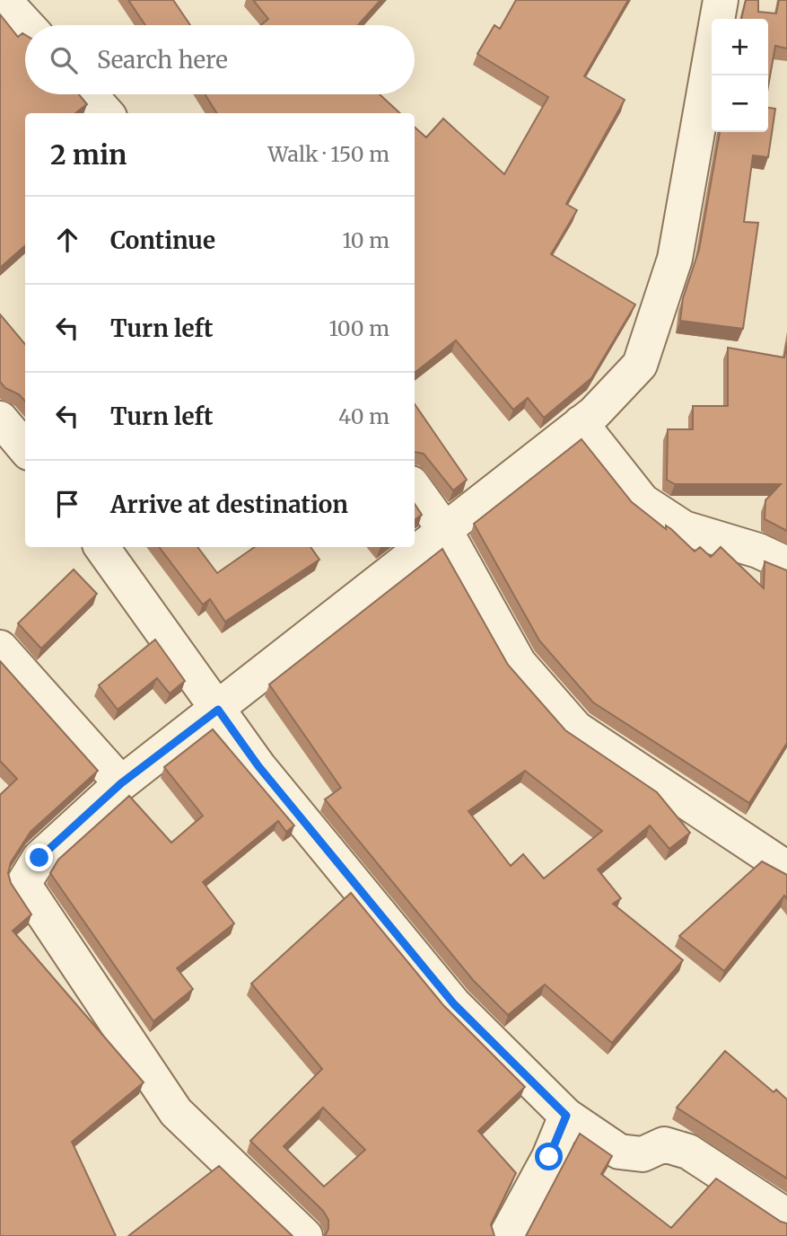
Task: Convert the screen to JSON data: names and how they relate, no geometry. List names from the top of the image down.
{
  "page": {
    "map_buttons": ["+", "−"],
    "search": "Search here",
    "heading": ["2 min", "Walk · 150 m"],
    "list": [
      ["Continue", "10 m"],
      ["Turn left", "100 m"],
      ["Turn left", "40 m"],
      "Arrive at destination"
    ]
  }
}
